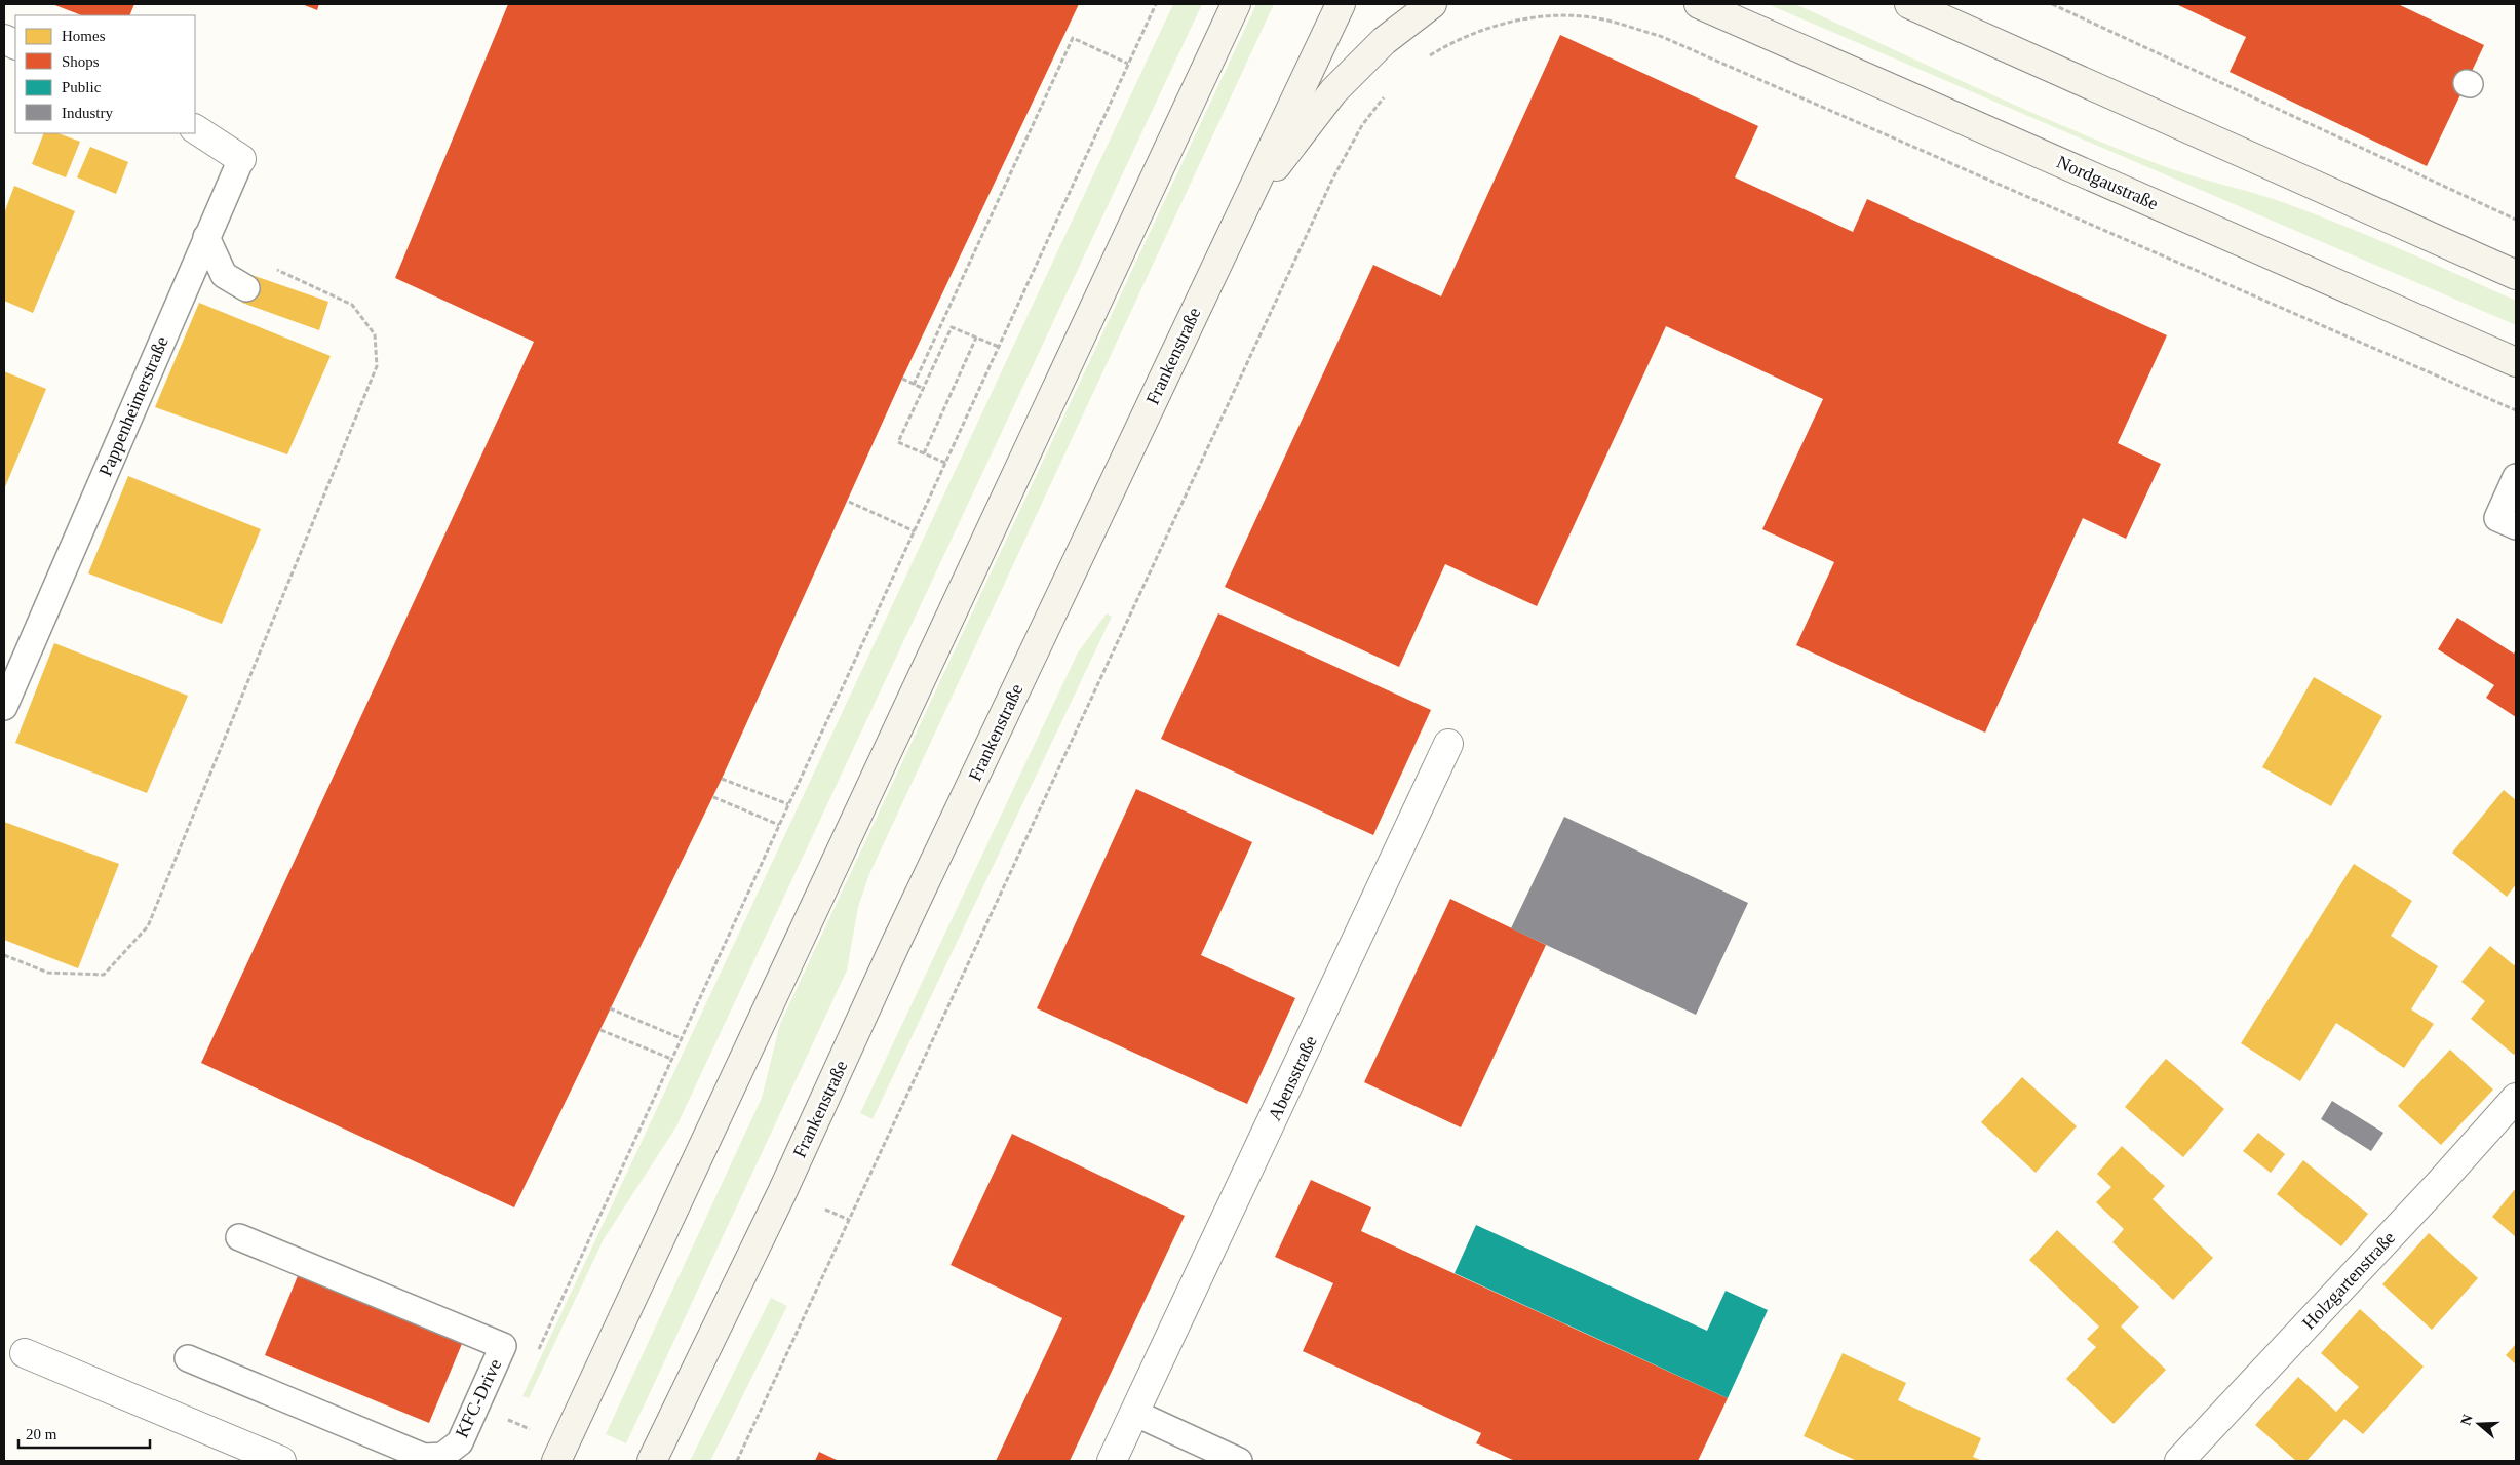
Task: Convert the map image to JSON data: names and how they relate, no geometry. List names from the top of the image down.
{
  "streets": {
    "main road": ["Nordgaustraße", "Frankenstraße"],
    "street": ["Pappenheimerstraße", "Abensstraße", "Holzgartenstraße"],
    "lane": ["KFC-Drive"]
  },
  "legend": [
    "Homes",
    "Shops",
    "Public",
    "Industry"
  ],
  "scale_bar": "20 m",
  "north": "left"
}
